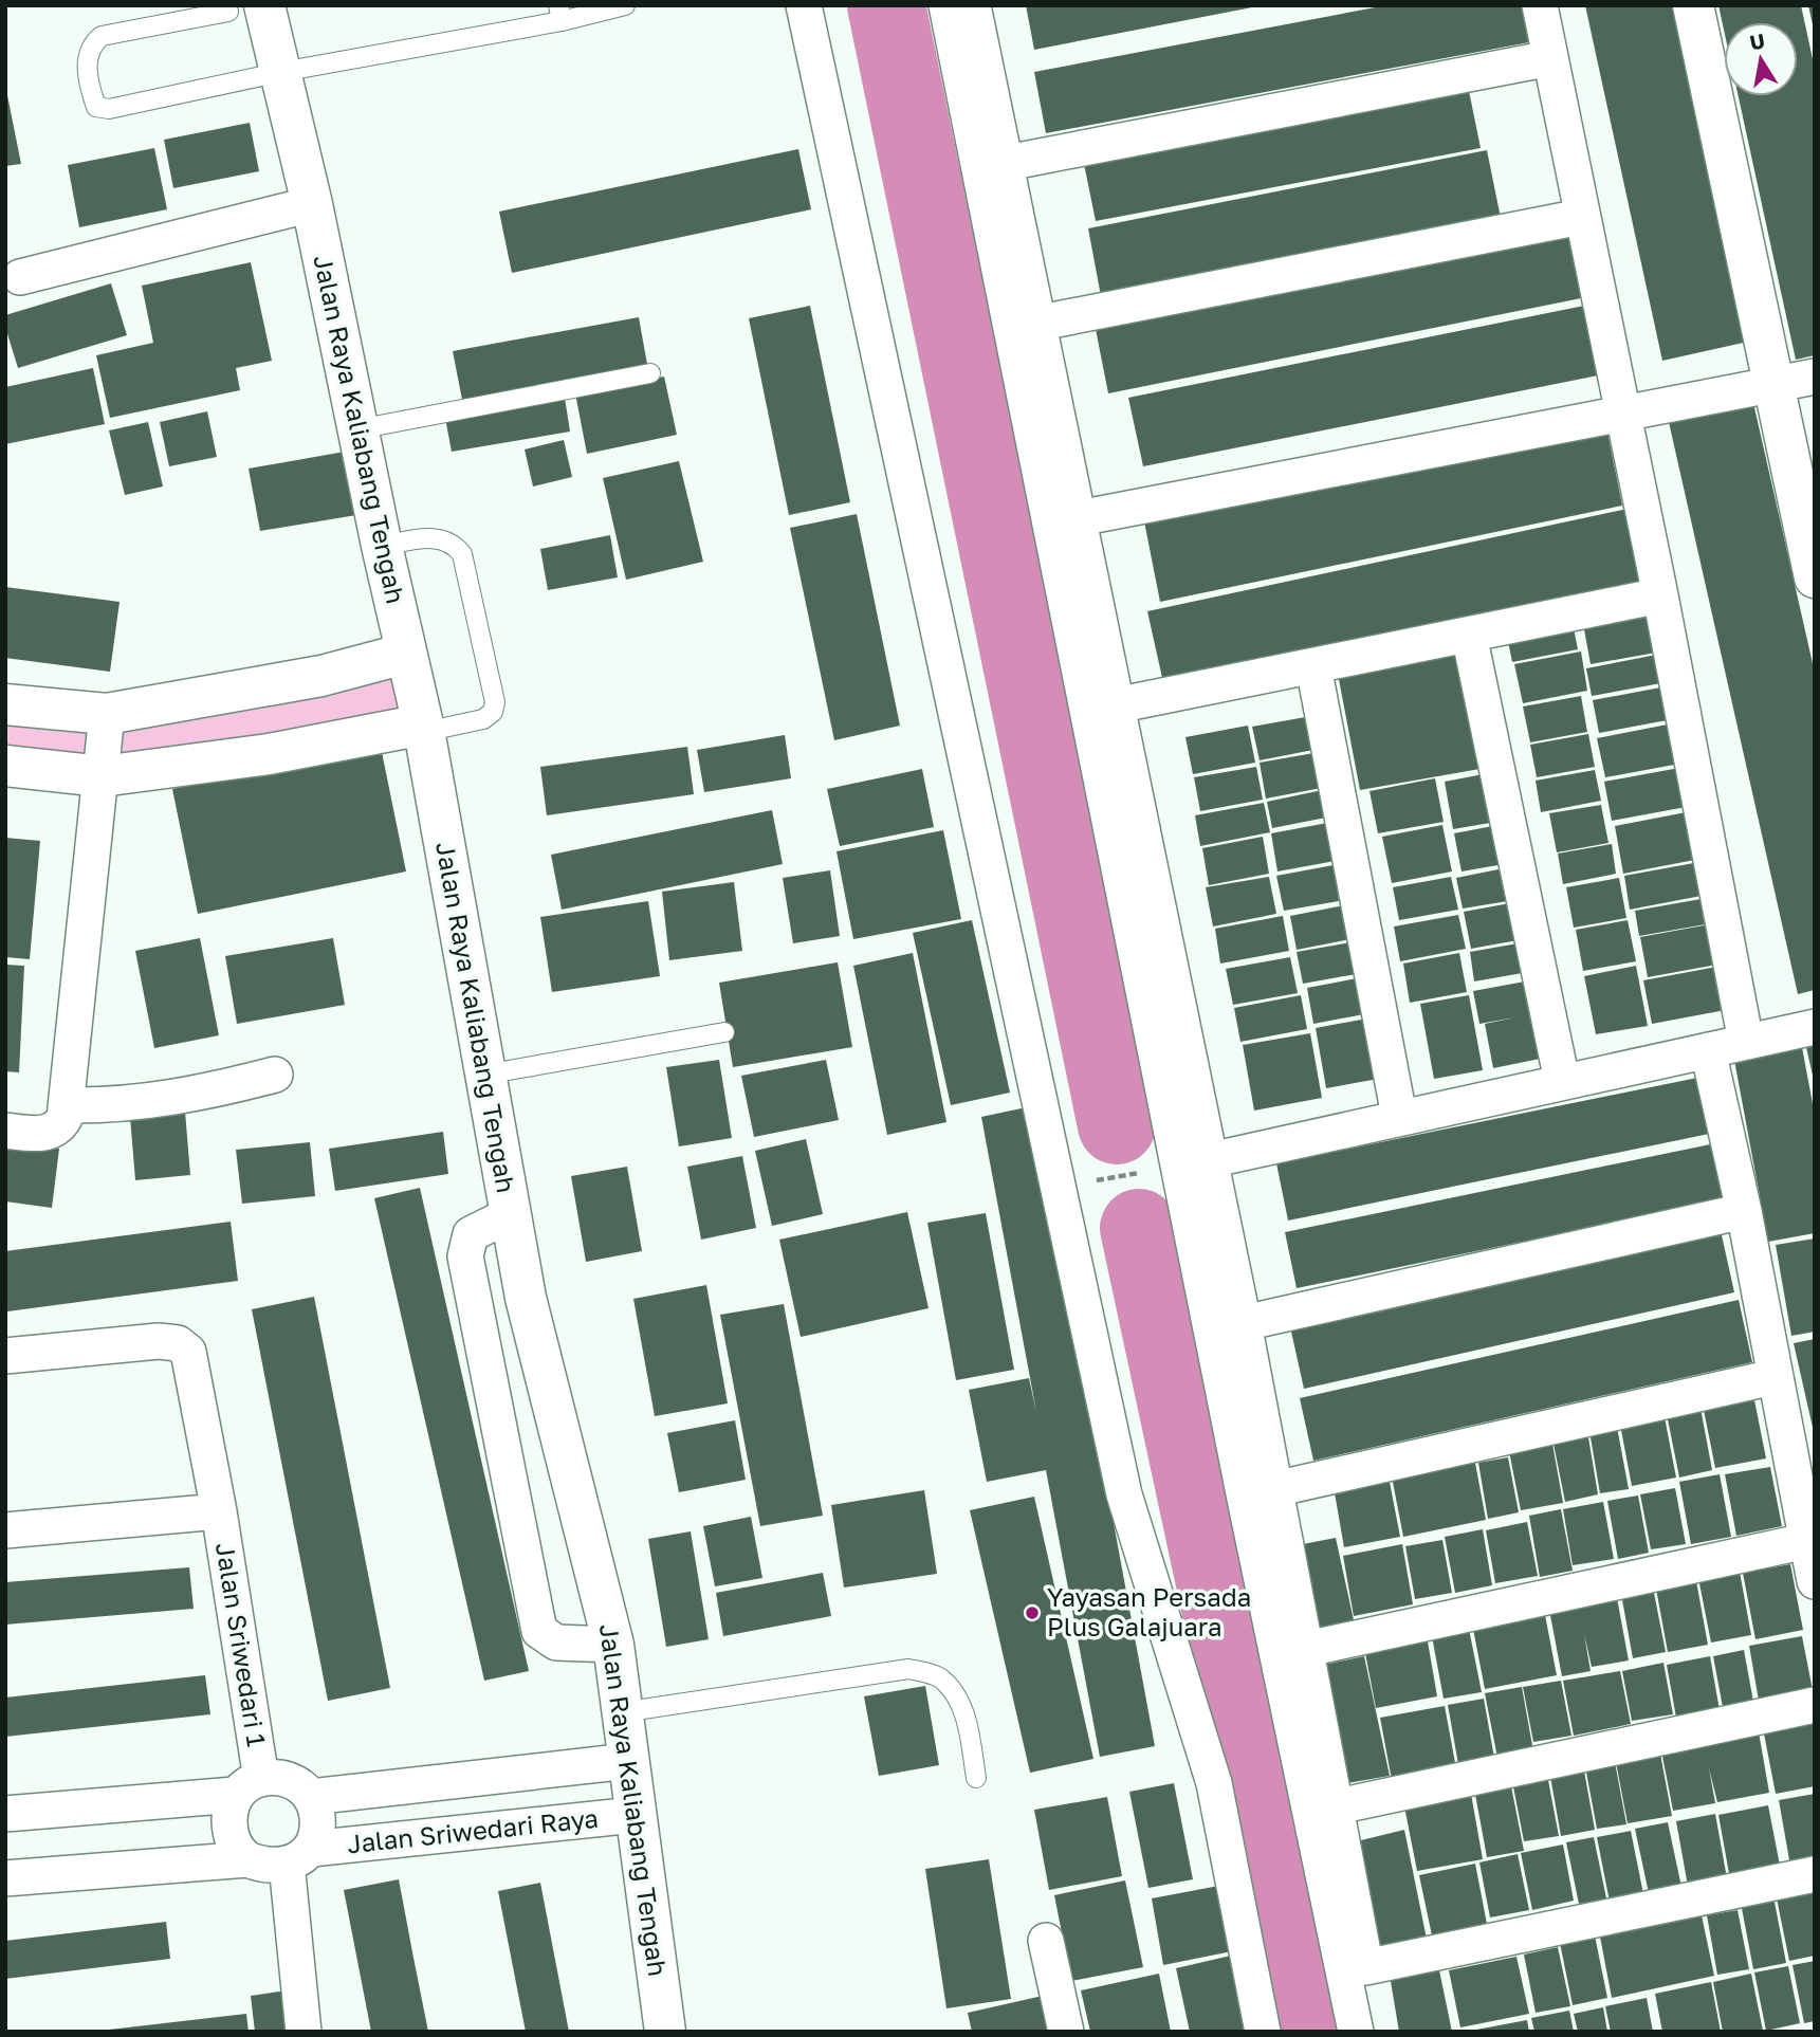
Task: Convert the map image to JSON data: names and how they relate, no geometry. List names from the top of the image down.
{
  "streets": {
    "main road": ["Jalan Raya Kaliabang Tengah"],
    "street": ["Jalan Sriwedari 1", "Jalan Sriwedari Raya"]
  },
  "crossings": [
    ["Jalan Raya Kaliabang Tengah", "Jalan Sriwedari Raya"],
    ["Jalan Sriwedari 1", "Jalan Sriwedari Raya"]
  ],
  "places": ["Yayasan Persada Plus Galajuara"],
  "north": "top"
}
